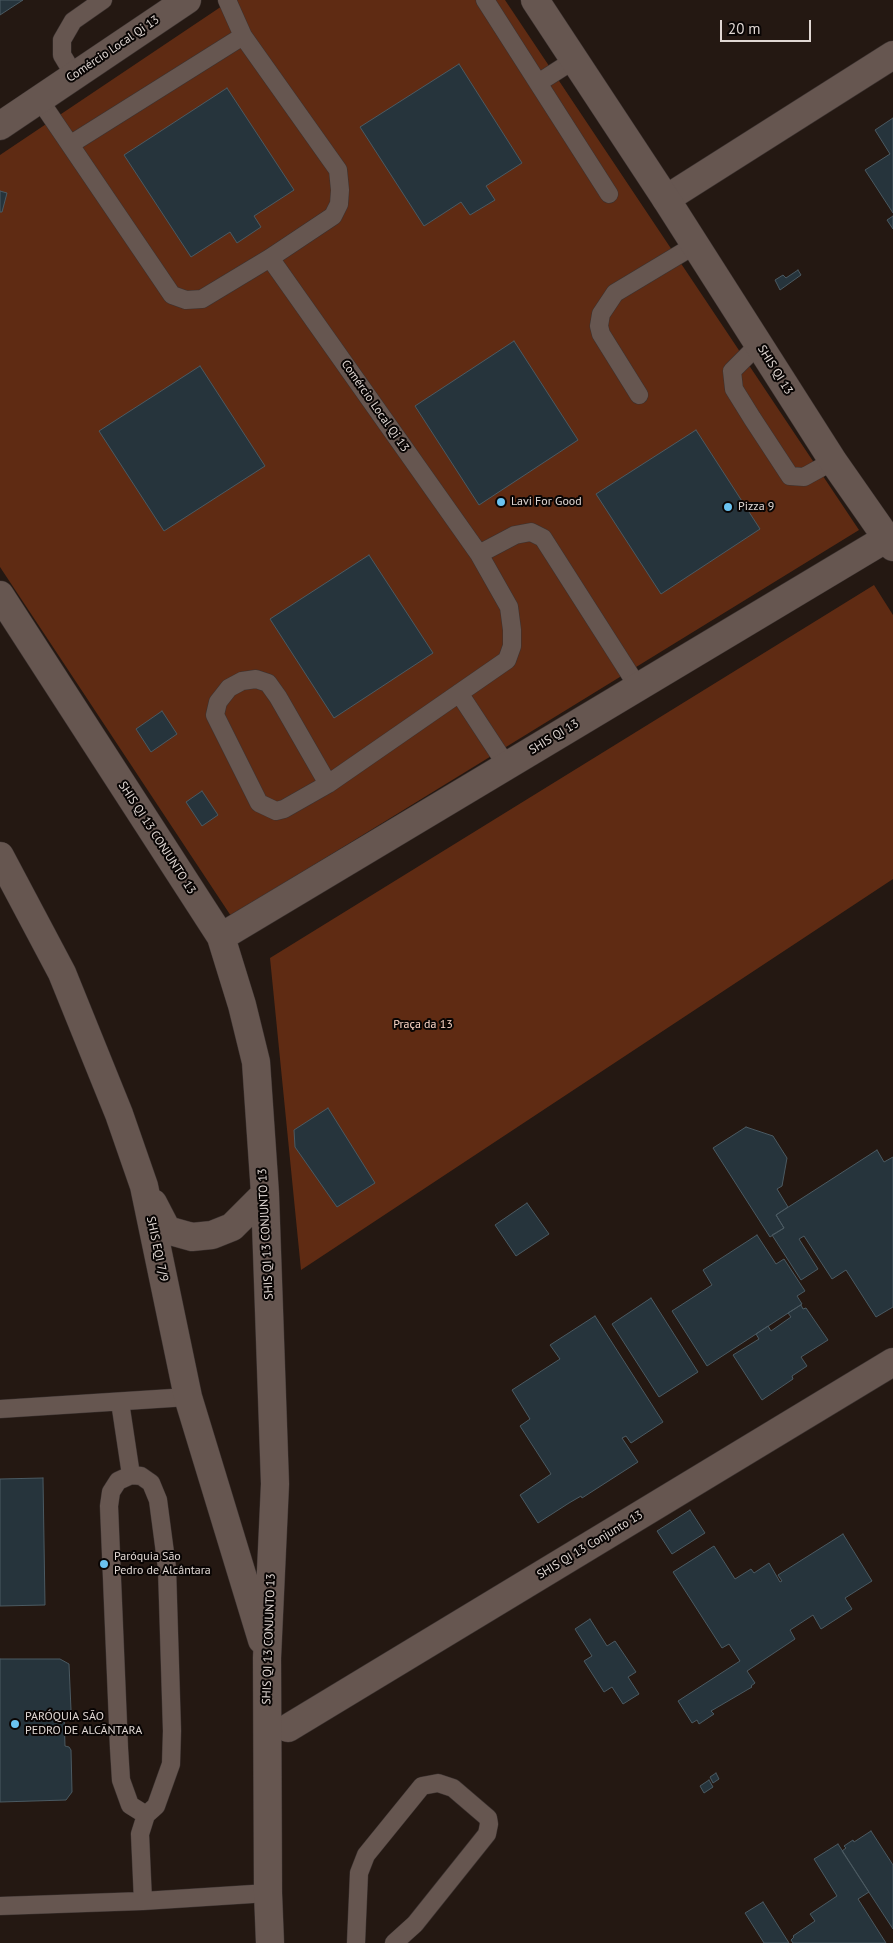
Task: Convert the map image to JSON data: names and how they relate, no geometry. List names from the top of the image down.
{
  "streets": {
    "street": [
      "Comércio Local Qi 13",
      "SHIS QI 13",
      "SHIS QI 13 CONJUNTO 13",
      "SHIS EQI 7/9",
      "SHIS QI 13 Conjunto 13"
    ]
  },
  "crossings": [
    ["SHIS QI 13", "SHIS QI 13 CONJUNTO 13"],
    ["SHIS QI 13 CONJUNTO 13", "SHIS EQI 7/9"]
  ],
  "parks": ["Praça da 13"],
  "places": [
    "Lavi For Good",
    "Pizza 9",
    "Paróquia São Pedro de Alcântara",
    "PARÓQUIA SÃO PEDRO DE ALCÂNTARA"
  ],
  "scale_bar": "20 m"
}
